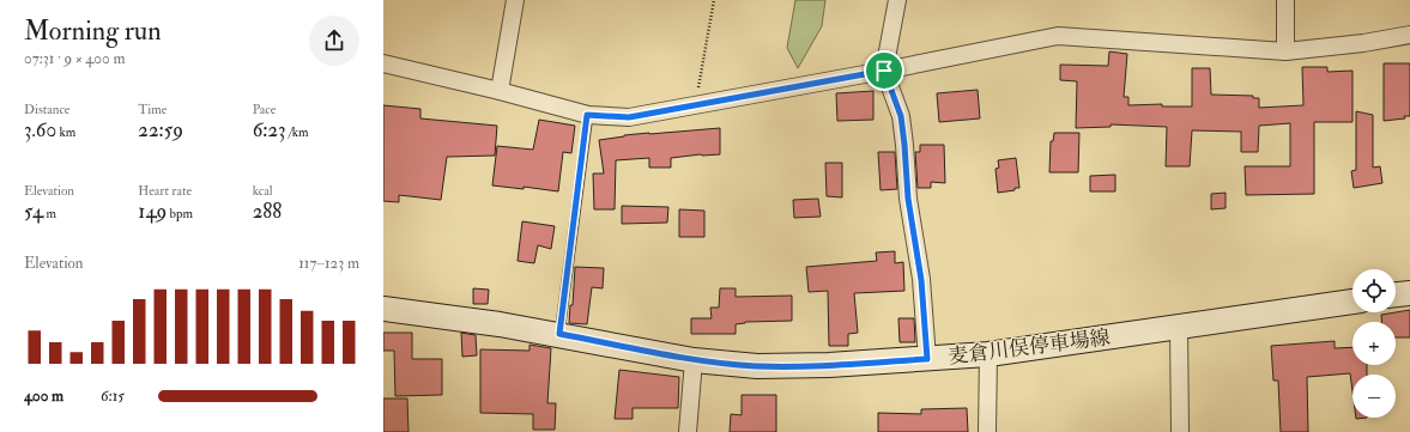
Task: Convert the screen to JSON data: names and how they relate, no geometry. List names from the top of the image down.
{
  "streets": {
    "main road": ["麦倉川俣停車場線"]
  },
  "page": {
    "heading": ["Morning run", "07:31 · 9 × 400 m"],
    "stats": [
      ["Distance", "3.60 km"],
      ["Time", "22:59"],
      ["Pace", "6:23 /km"],
      ["Elevation", "54 m"],
      ["Heart rate", "149 bpm"],
      ["kcal", "288"]
    ],
    "chart": ["Elevation", "117–123 m"],
    "map_buttons": ["+", "−"],
    "list": [
      {
        "name": "400 m",
        "note": "6:15"
      }
    ]
  }
}
